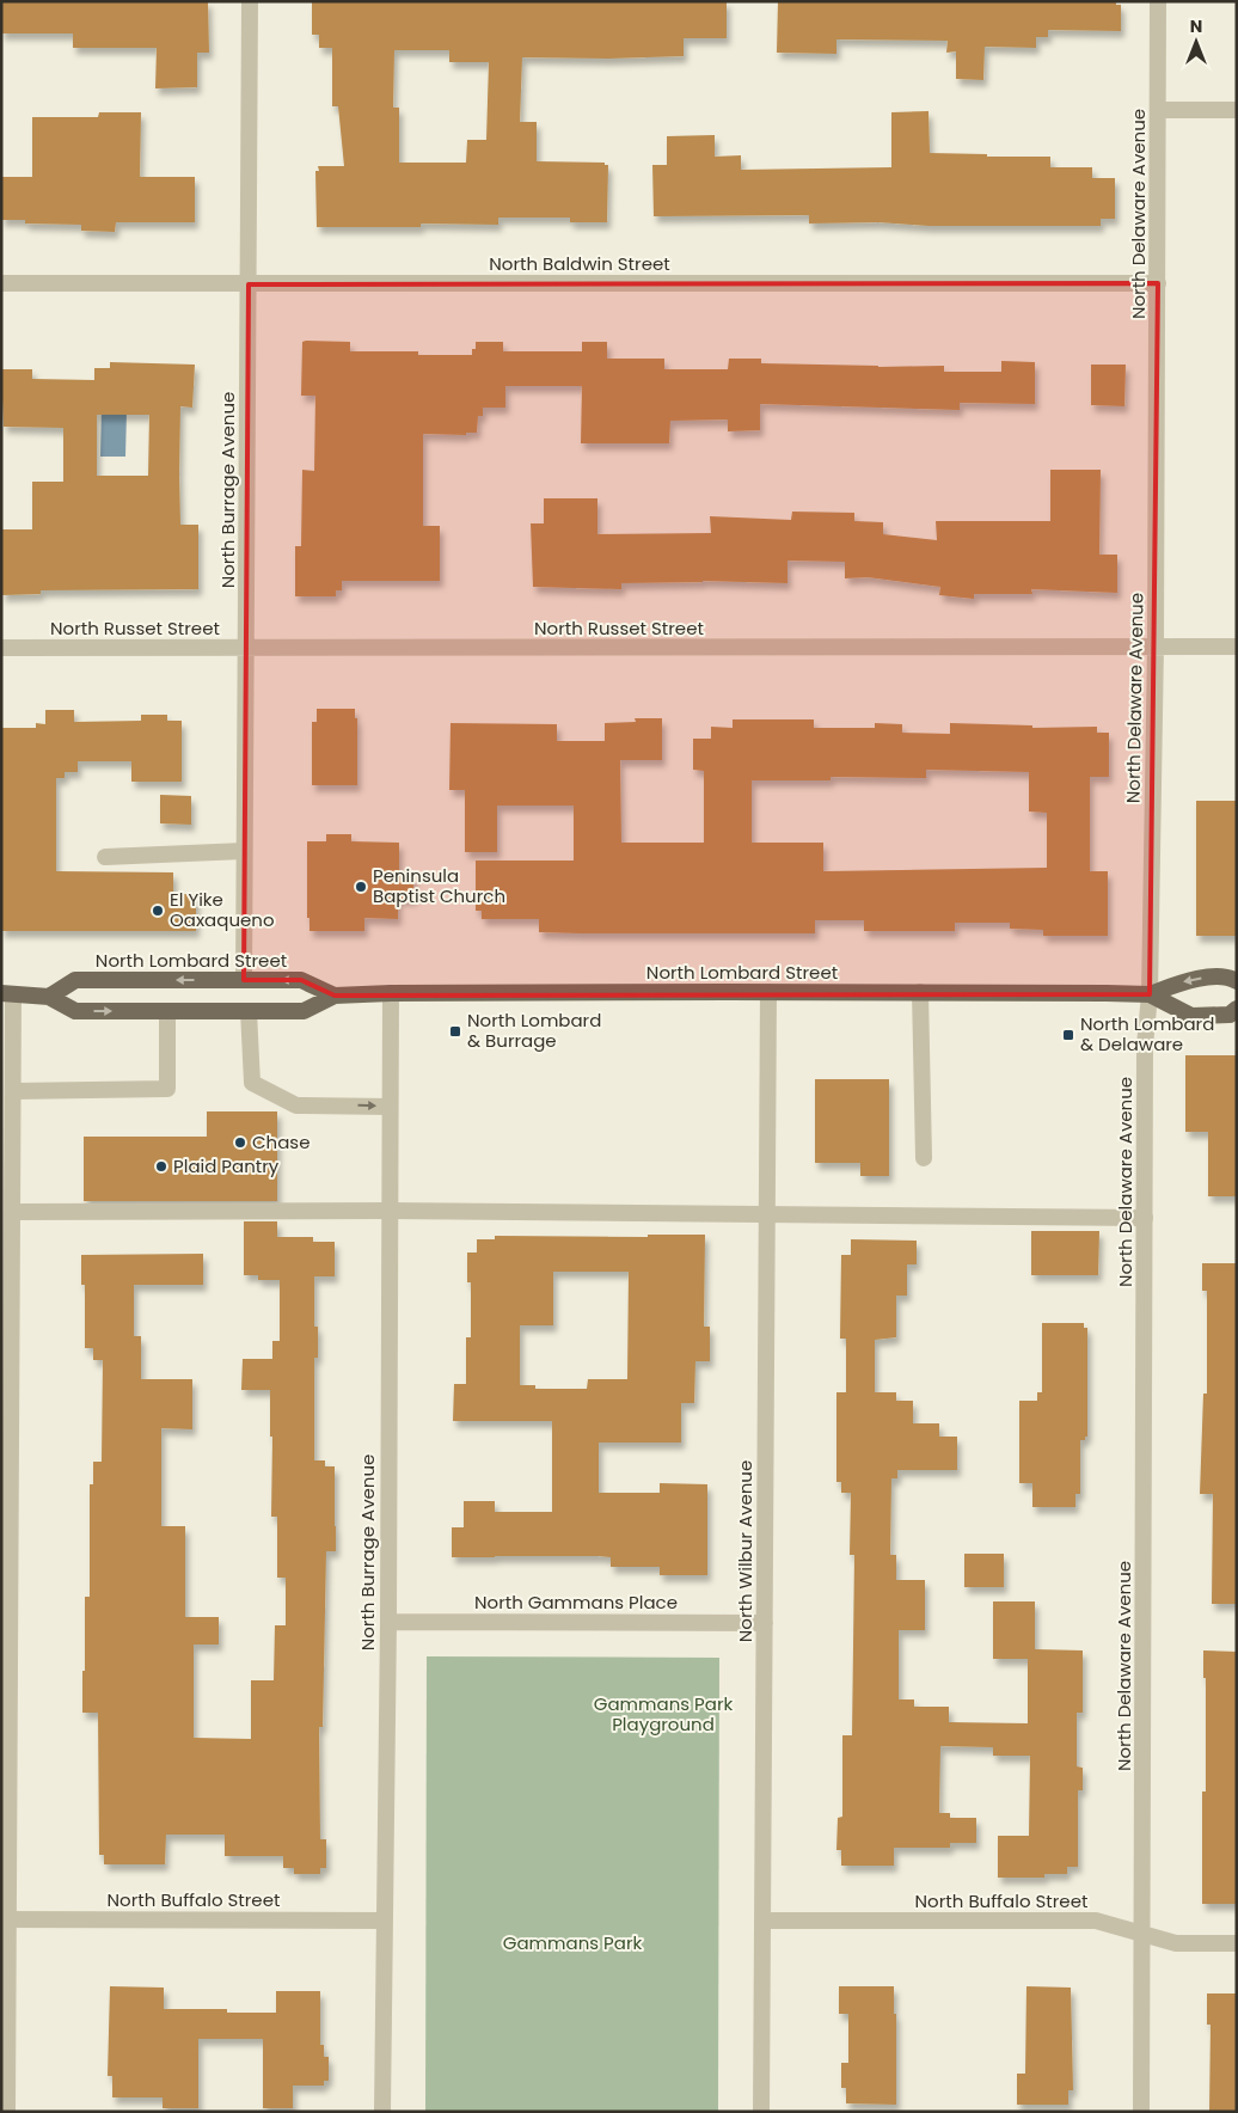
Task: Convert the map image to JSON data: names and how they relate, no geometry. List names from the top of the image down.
{
  "streets": {
    "main road": ["North Lombard Street"],
    "street": [
      "North Delaware Avenue",
      "North Baldwin Street",
      "North Burrage Avenue",
      "North Russet Street",
      "North Wilbur Avenue",
      "North Gammans Place",
      "North Buffalo Street"
    ]
  },
  "crossings": [
    ["North Delaware Avenue", "North Baldwin Street"],
    ["North Delaware Avenue", "North Russet Street"],
    ["North Delaware Avenue", "North Lombard Street"],
    ["North Delaware Avenue", "North Buffalo Street"],
    ["North Baldwin Street", "North Burrage Avenue"],
    ["North Burrage Avenue", "North Russet Street"],
    ["North Burrage Avenue", "North Lombard Street"],
    ["North Burrage Avenue", "North Gammans Place"],
    ["North Burrage Avenue", "North Buffalo Street"],
    ["North Lombard Street", "North Wilbur Avenue"],
    ["North Wilbur Avenue", "North Gammans Place"],
    ["North Wilbur Avenue", "North Buffalo Street"]
  ],
  "parks": ["Gammans Park Playground", "Gammans Park"],
  "places": {
    "other": [
      "Peninsula Baptist Church",
      "El Yike Oaxaqueno",
      "Chase",
      "Plaid Pantry"
    ],
    "transit": ["North Lombard & Burrage", "North Lombard & Delaware"]
  },
  "north": "top"
}
